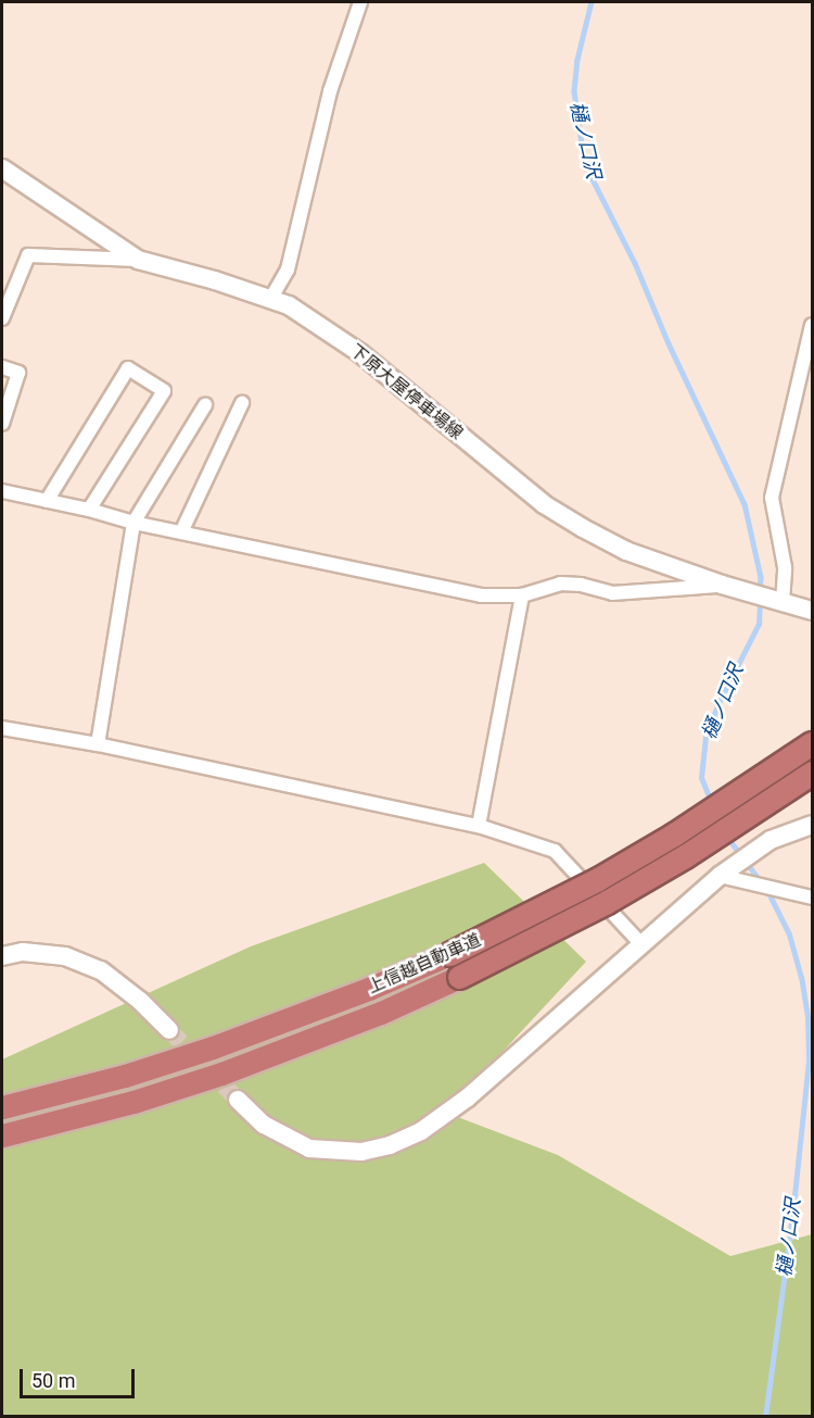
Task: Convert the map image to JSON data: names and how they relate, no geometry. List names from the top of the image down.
{
  "streets": {
    "highway": ["上信越自動車道"],
    "main road": ["下原大屋停車場線"]
  },
  "water": ["樋ノ口沢"],
  "scale_bar": "50 m"
}
